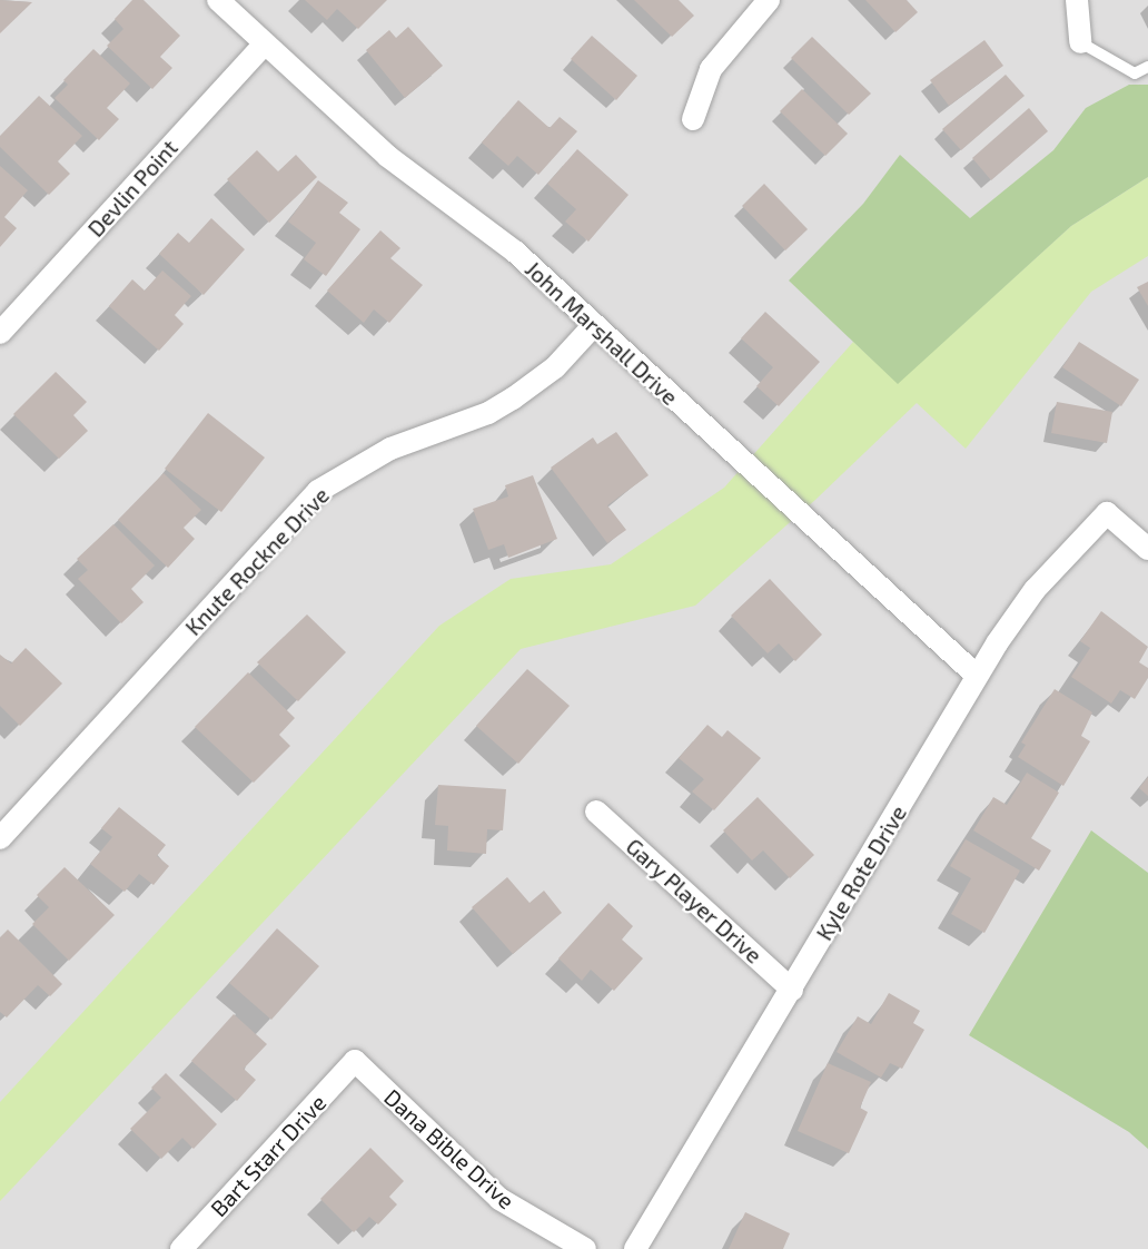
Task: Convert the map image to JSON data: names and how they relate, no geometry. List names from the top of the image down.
{
  "streets": {
    "street": [
      "Devlin Point",
      "John Marshall Drive",
      "Knute Rockne Drive",
      "Kyle Rote Drive",
      "Gary Player Drive",
      "Dana Bible Drive",
      "Bart Starr Drive"
    ]
  },
  "crossings": [
    ["Devlin Point", "John Marshall Drive"],
    ["John Marshall Drive", "Knute Rockne Drive"],
    ["John Marshall Drive", "Kyle Rote Drive"],
    ["Kyle Rote Drive", "Gary Player Drive"],
    ["Dana Bible Drive", "Bart Starr Drive"]
  ]
}
